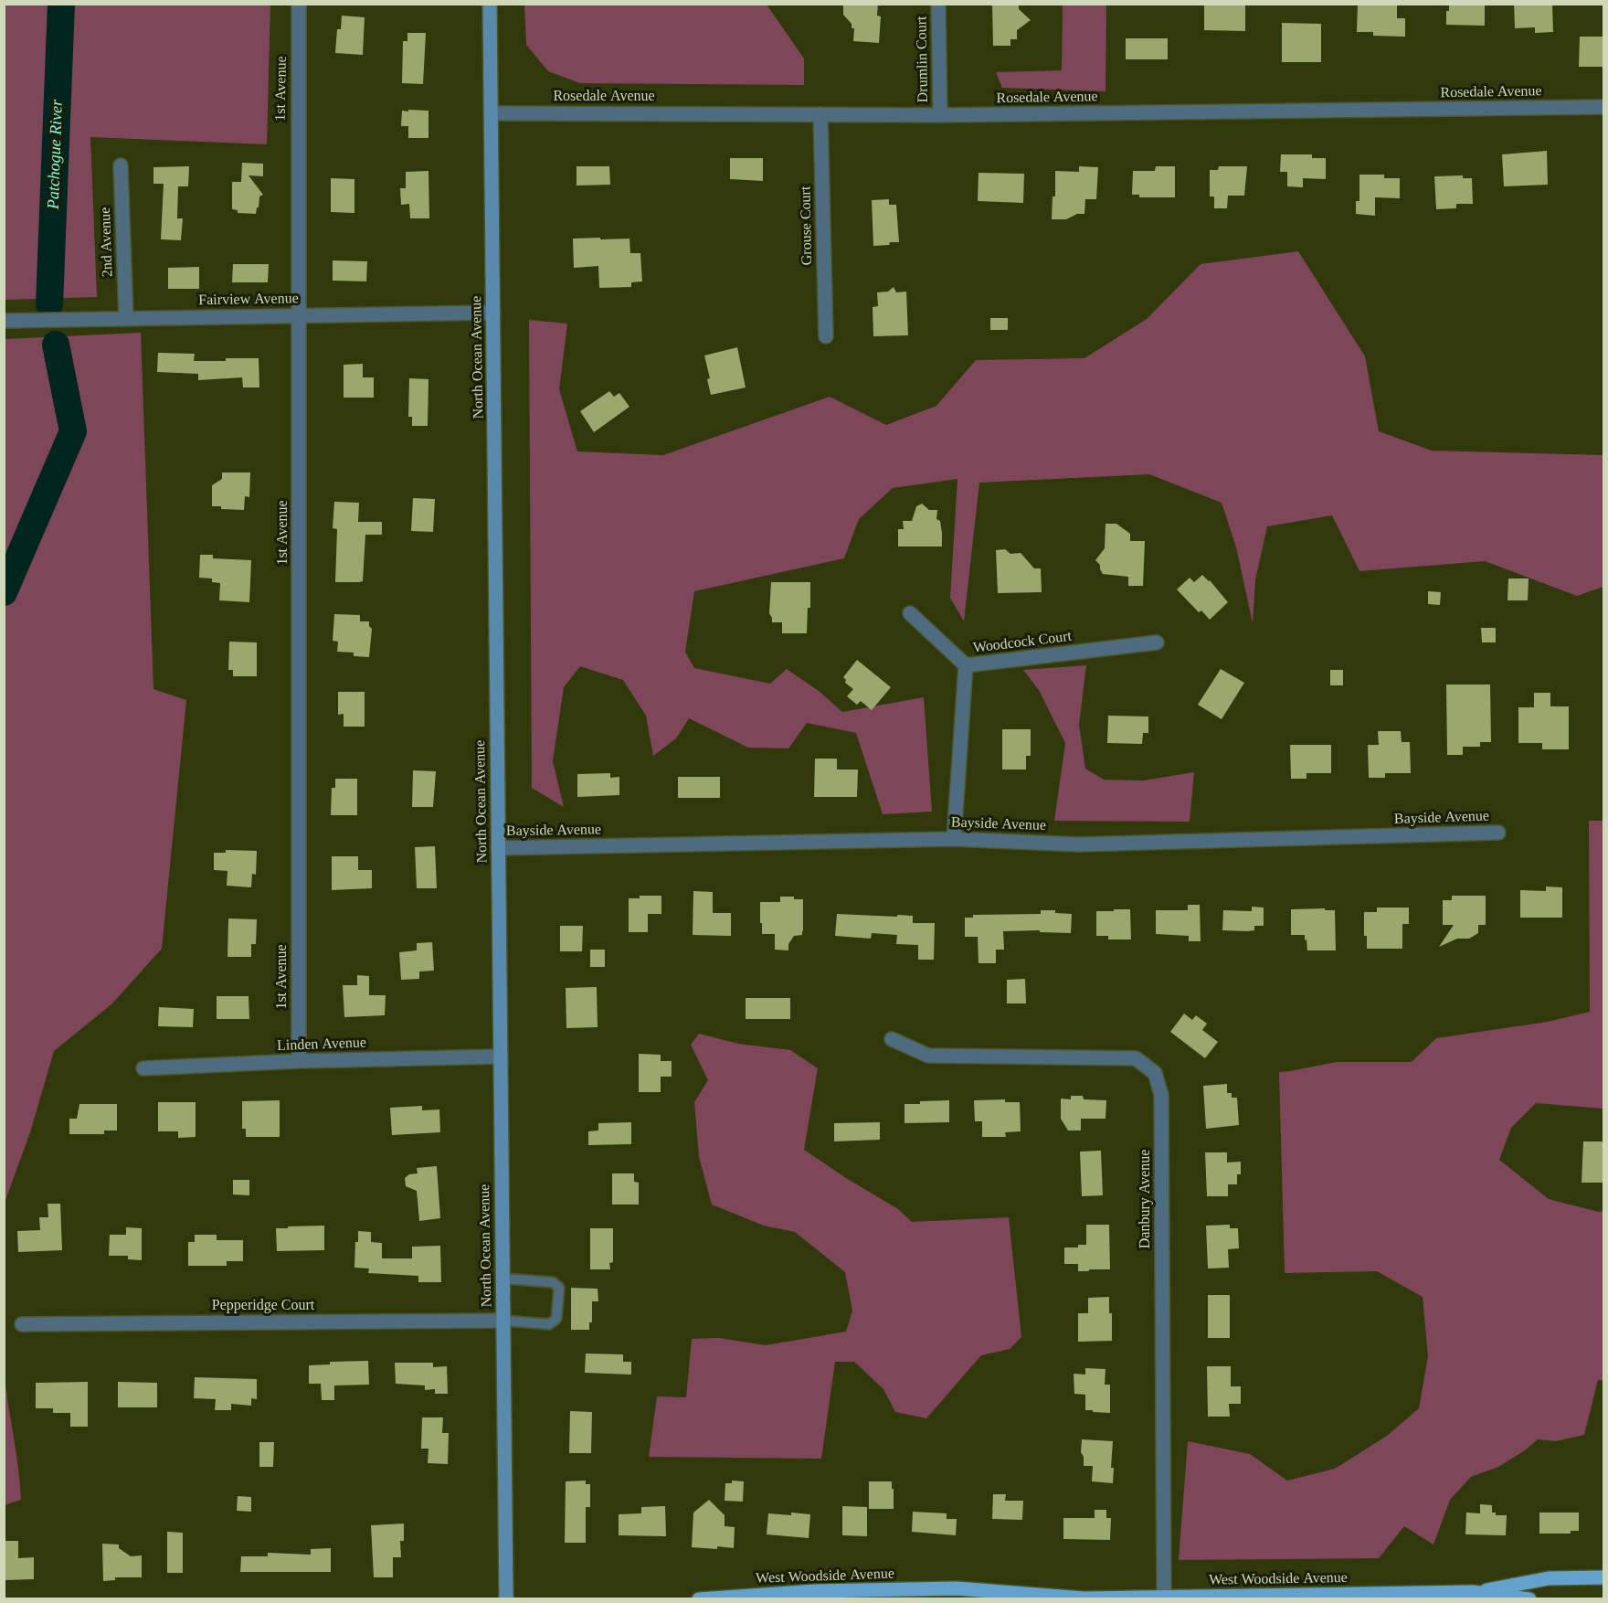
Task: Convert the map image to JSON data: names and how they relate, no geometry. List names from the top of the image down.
{
  "streets": {
    "main road": ["North Ocean Avenue", "West Woodside Avenue"],
    "street": [
      "Drumlin Court",
      "1st Avenue",
      "Rosedale Avenue",
      "Grouse Court",
      "2nd Avenue",
      "Fairview Avenue",
      "Woodcock Court",
      "Bayside Avenue",
      "Linden Avenue",
      "Danbury Avenue",
      "Pepperidge Court"
    ]
  },
  "crossings": [
    ["Drumlin Court", "Rosedale Avenue"],
    ["1st Avenue", "Fairview Avenue"],
    ["1st Avenue", "Linden Avenue"],
    ["Rosedale Avenue", "Grouse Court"],
    ["Rosedale Avenue", "North Ocean Avenue"],
    ["2nd Avenue", "Fairview Avenue"],
    ["Fairview Avenue", "North Ocean Avenue"],
    ["North Ocean Avenue", "Bayside Avenue"],
    ["North Ocean Avenue", "Linden Avenue"],
    ["North Ocean Avenue", "Pepperidge Court"],
    ["Woodcock Court", "Bayside Avenue"],
    ["Danbury Avenue", "West Woodside Avenue"]
  ],
  "water": ["Patchogue River"]
}
